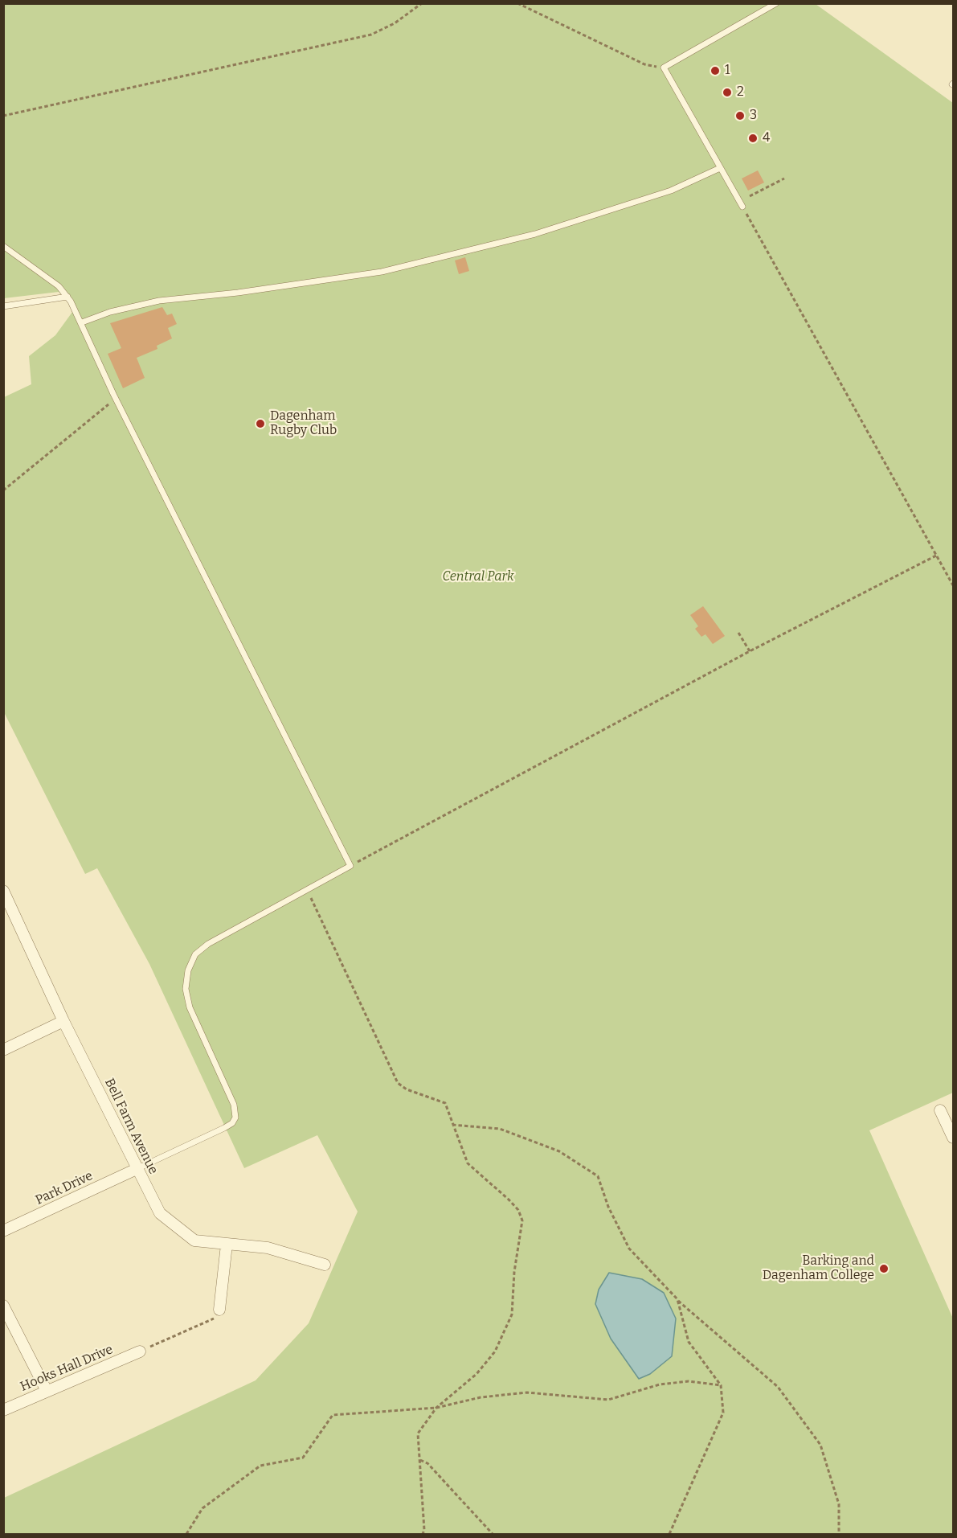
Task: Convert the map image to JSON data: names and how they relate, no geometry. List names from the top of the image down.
{
  "streets": {
    "street": ["Bell Farm Avenue", "Park Drive", "Hooks Hall Drive"]
  },
  "crossings": [
    ["Bell Farm Avenue", "Park Drive"]
  ],
  "parks": ["Central Park"],
  "places": [
    "1",
    "2",
    "3",
    "4",
    "Dagenham Rugby Club",
    "Barking and Dagenham College"
  ]
}
